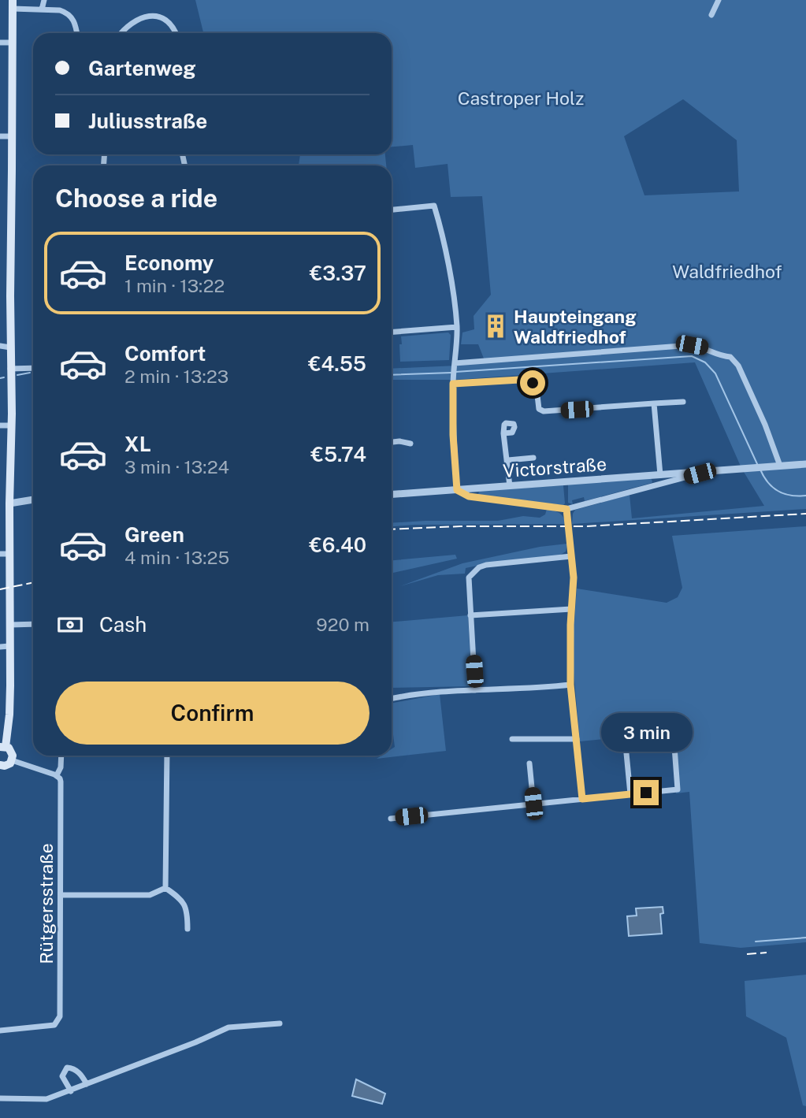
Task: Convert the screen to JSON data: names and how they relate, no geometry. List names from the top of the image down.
{
  "streets": {
    "street": ["Victorstraße", "Rütgersstraße"]
  },
  "parks": ["Castroper Holz", "Waldfriedhof"],
  "places": {
    "building": ["Haupteingang Waldfriedhof"]
  },
  "page": {
    "banner": ["Gartenweg", "Juliusstraße"],
    "heading": "Choose a ride",
    "list": [
      {
        "name": "Economy",
        "note": "1 min · 13:22",
        "value": "€3.37"
      },
      {
        "name": "Comfort",
        "note": "2 min · 13:23",
        "value": "€4.55"
      },
      {
        "name": "XL",
        "note": "3 min · 13:24",
        "value": "€5.74"
      },
      {
        "name": "Green",
        "note": "4 min · 13:25",
        "value": "€6.40"
      }
    ],
    "pay": ["Cash", "920 m"],
    "buttons": "Confirm",
    "bubble": "3 min"
  }
}
